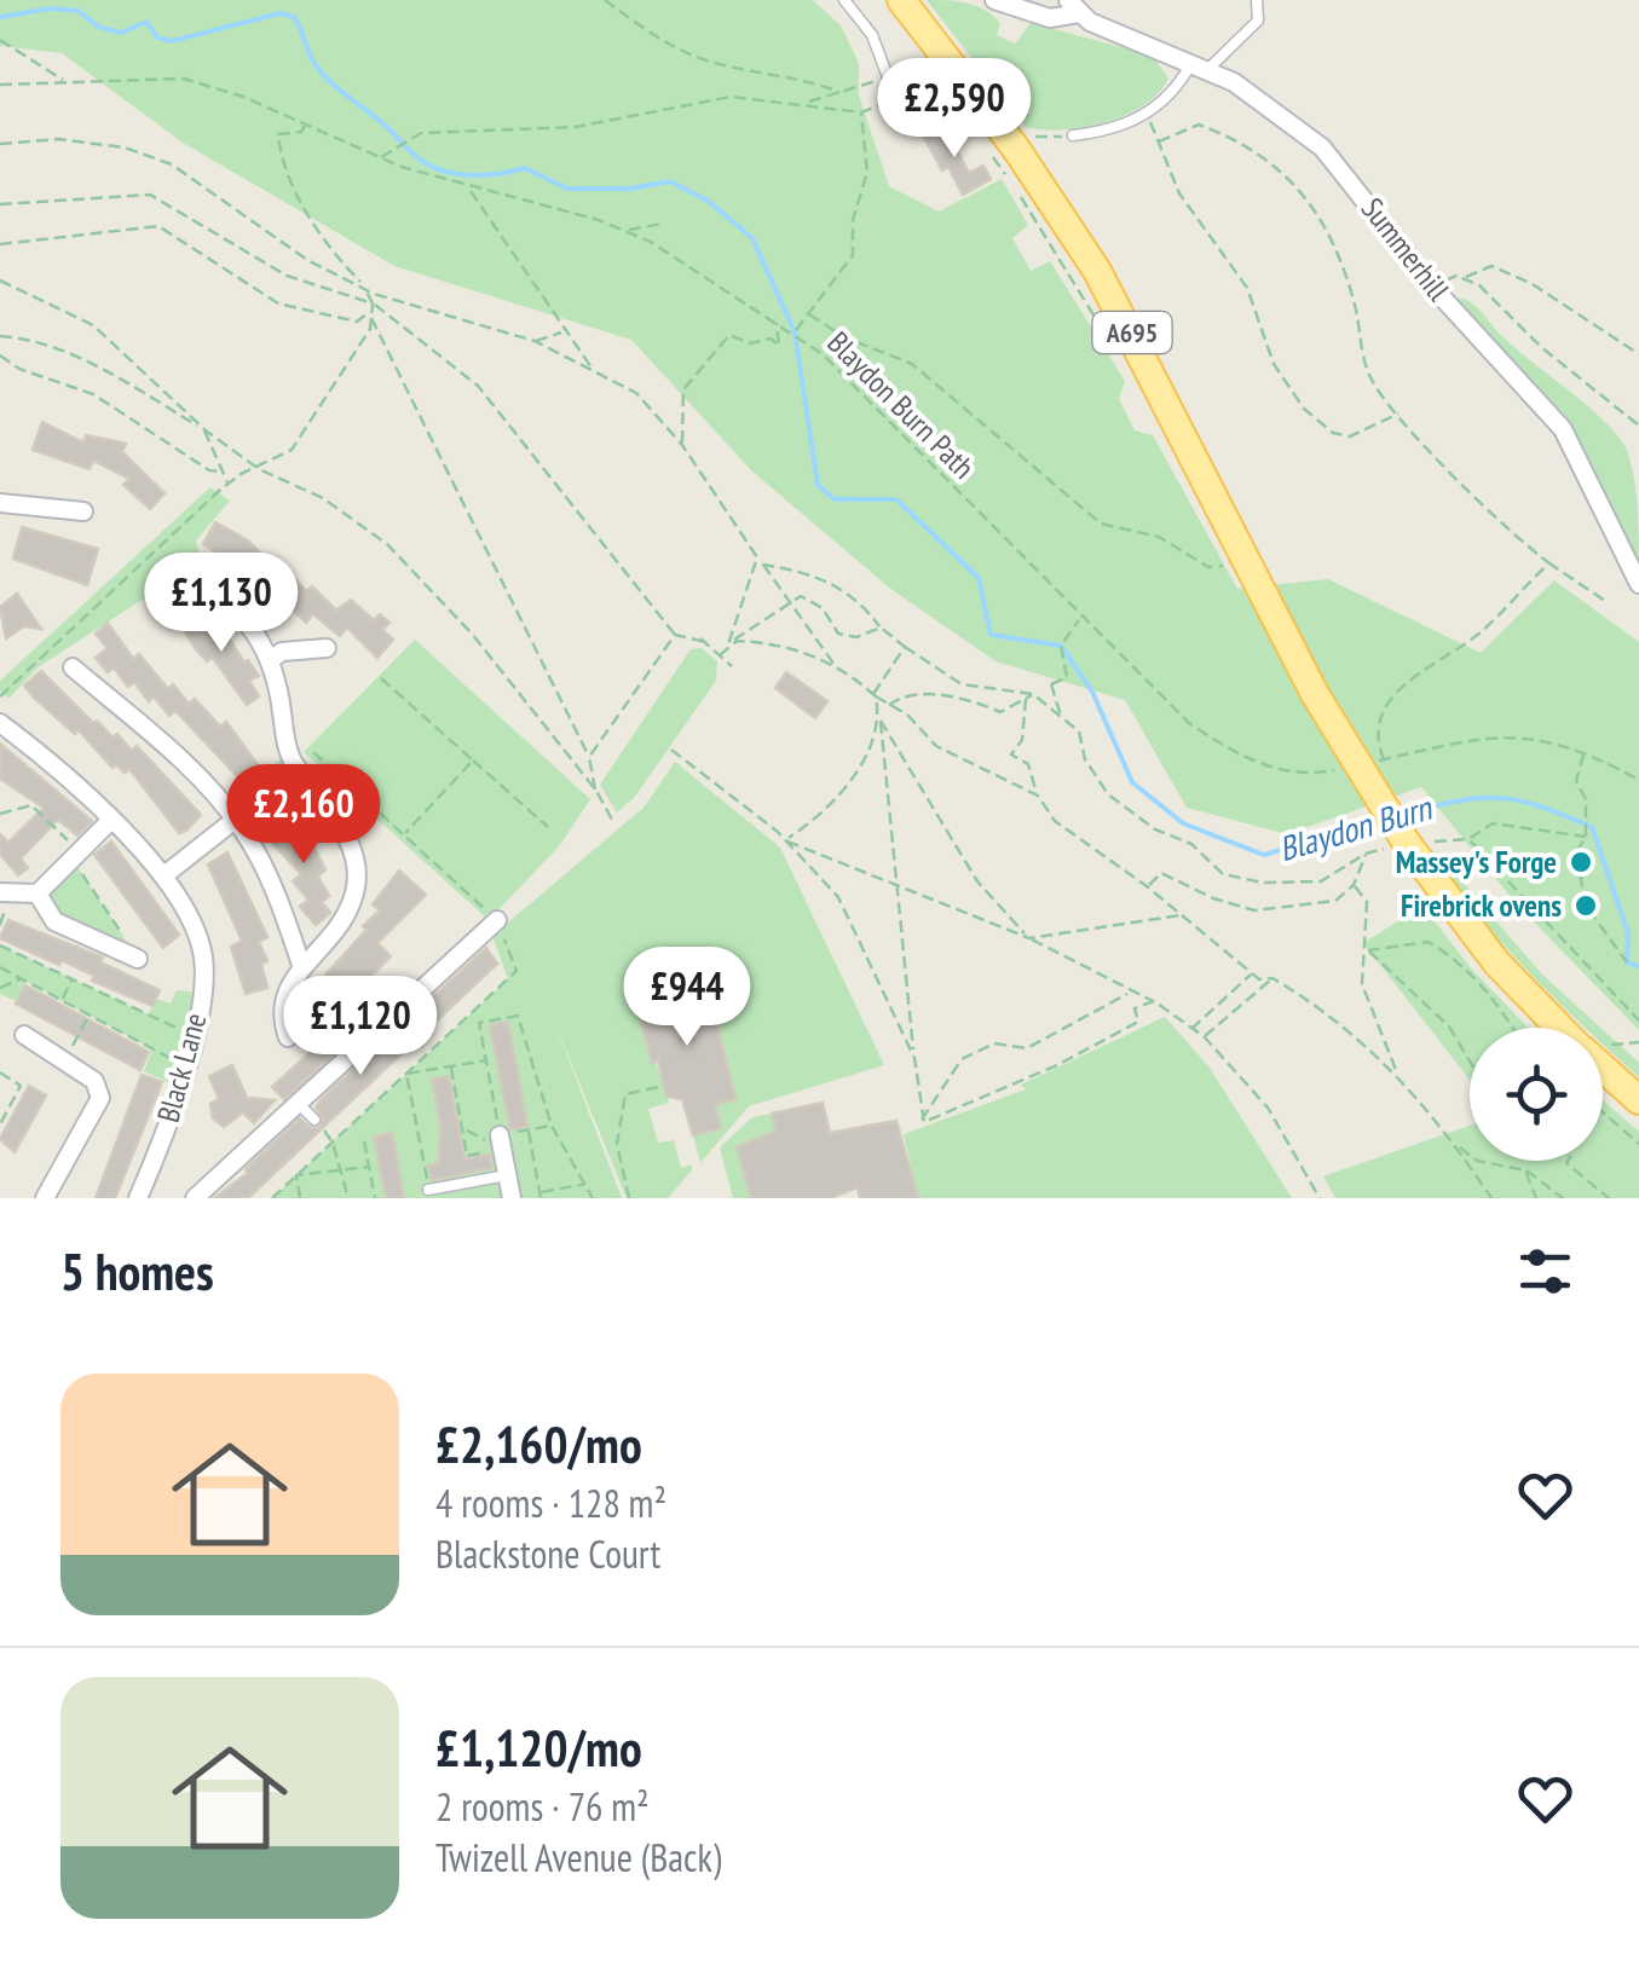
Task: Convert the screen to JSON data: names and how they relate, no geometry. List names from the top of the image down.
{
  "streets": {
    "main road": ["A695"],
    "street": ["Summerhill", "Black Lane"],
    "path": ["Blaydon Burn Path"]
  },
  "water": ["Blaydon Burn"],
  "places": ["Massey's Forge", "Firebrick ovens"],
  "page": {
    "price": [
      "£2,590",
      "£1,130",
      "£2,160",
      "£944",
      "£1,120"
    ],
    "heading": "5 homes",
    "list": [
      {
        "name": "£2,160/mo",
        "note": "4 rooms · 128 m² · Blackstone Court"
      },
      {
        "name": "£1,120/mo",
        "note": "2 rooms · 76 m² · Twizell Avenue (Back)"
      }
    ]
  }
}
